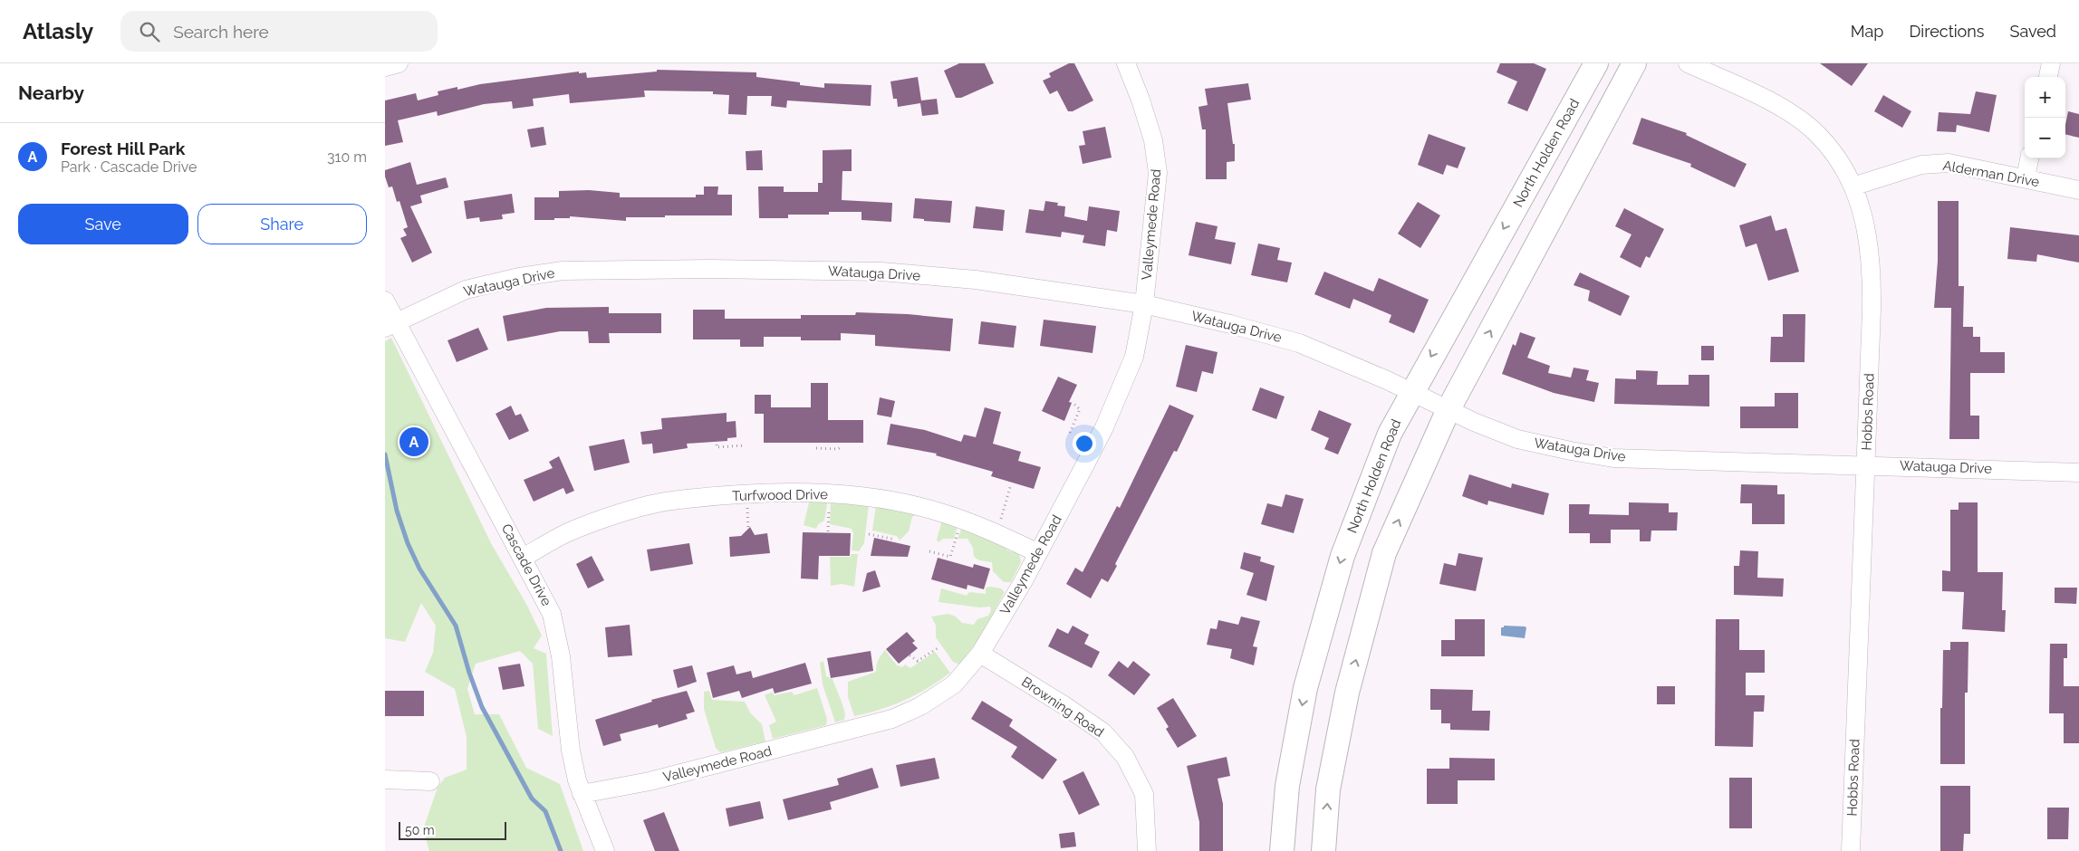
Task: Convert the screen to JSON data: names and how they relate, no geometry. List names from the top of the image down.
{
  "streets": {
    "main road": ["North Holden Road"],
    "street": [
      "Alderman Drive",
      "Valleymede Road",
      "Watauga Drive",
      "Hobbs Road",
      "Turfwood Drive",
      "Cascade Drive",
      "Browning Road"
    ]
  },
  "crossings": [
    ["North Holden Road", "Watauga Drive"],
    ["Alderman Drive", "Hobbs Road"],
    ["Valleymede Road", "Watauga Drive"],
    ["Valleymede Road", "Turfwood Drive"],
    ["Valleymede Road", "Cascade Drive"],
    ["Valleymede Road", "Browning Road"],
    ["Watauga Drive", "Hobbs Road"],
    ["Watauga Drive", "Cascade Drive"],
    ["Turfwood Drive", "Cascade Drive"]
  ],
  "scale_bar": "50 m",
  "page": {
    "header": "Atlasly",
    "search": "Search here",
    "nav": ["Map", "Directions", "Saved"],
    "heading": "Nearby",
    "map_buttons": ["+", "−"],
    "list": [
      {
        "mark": "A",
        "name": "Forest Hill Park",
        "note": "Park · Cascade Drive",
        "value": "310 m"
      }
    ],
    "buttons": ["Save", "Share"],
    "pins": "A",
    "scale": "50 m"
  }
}
